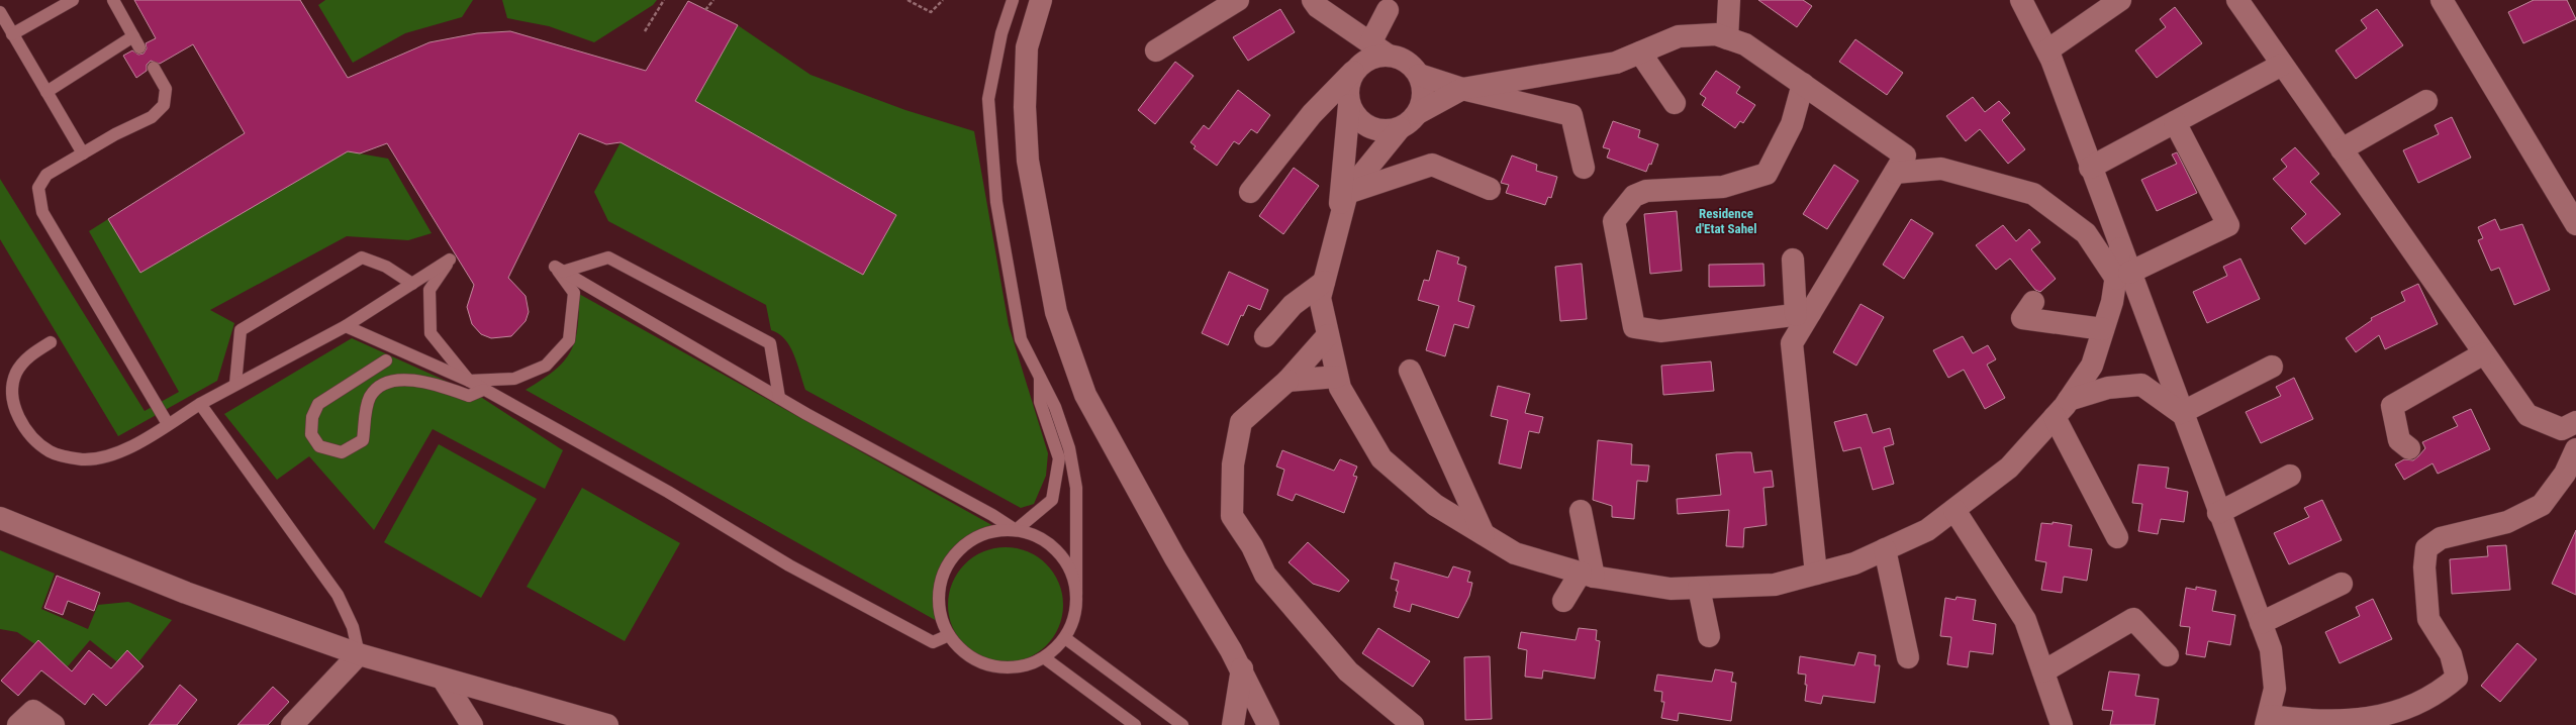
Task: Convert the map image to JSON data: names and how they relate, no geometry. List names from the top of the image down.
{
  "districts": ["Residence d'Etat Sahel"]
}
